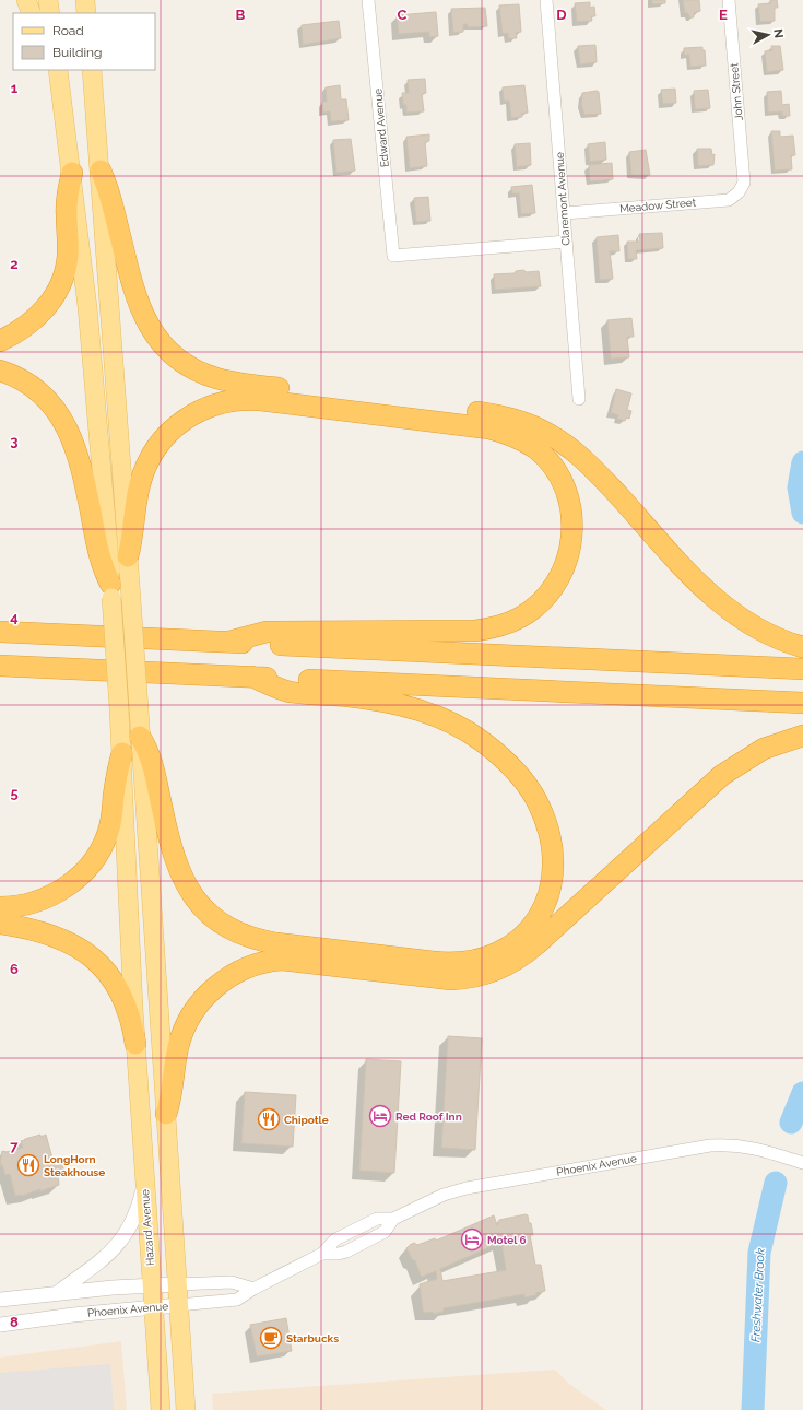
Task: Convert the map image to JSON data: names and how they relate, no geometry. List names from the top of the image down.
{
  "streets": {
    "main road": ["Hazard Avenue"],
    "street": [
      "John Street",
      "Edward Avenue",
      "Claremont Avenue",
      "Meadow Street",
      "Phoenix Avenue"
    ]
  },
  "crossings": [
    ["John Street", "Meadow Street"],
    ["Edward Avenue", "Claremont Avenue"],
    ["Claremont Avenue", "Meadow Street"],
    ["Phoenix Avenue", "Hazard Avenue"]
  ],
  "water": ["Freshwater Brook"],
  "places": {
    "hotel": ["Red Roof Inn", "Motel 6"],
    "restaurant": ["Chipotle", "LongHorn Steakhouse"],
    "cafe": ["Starbucks"]
  },
  "legend": ["Road", "Building"],
  "north": "right",
  "grid": {
    "columns": [
      "B",
      "C",
      "D",
      "E"
    ],
    "rows": [
      "1",
      "2",
      "3",
      "4",
      "5",
      "6",
      "7",
      "8"
    ]
  }
}
